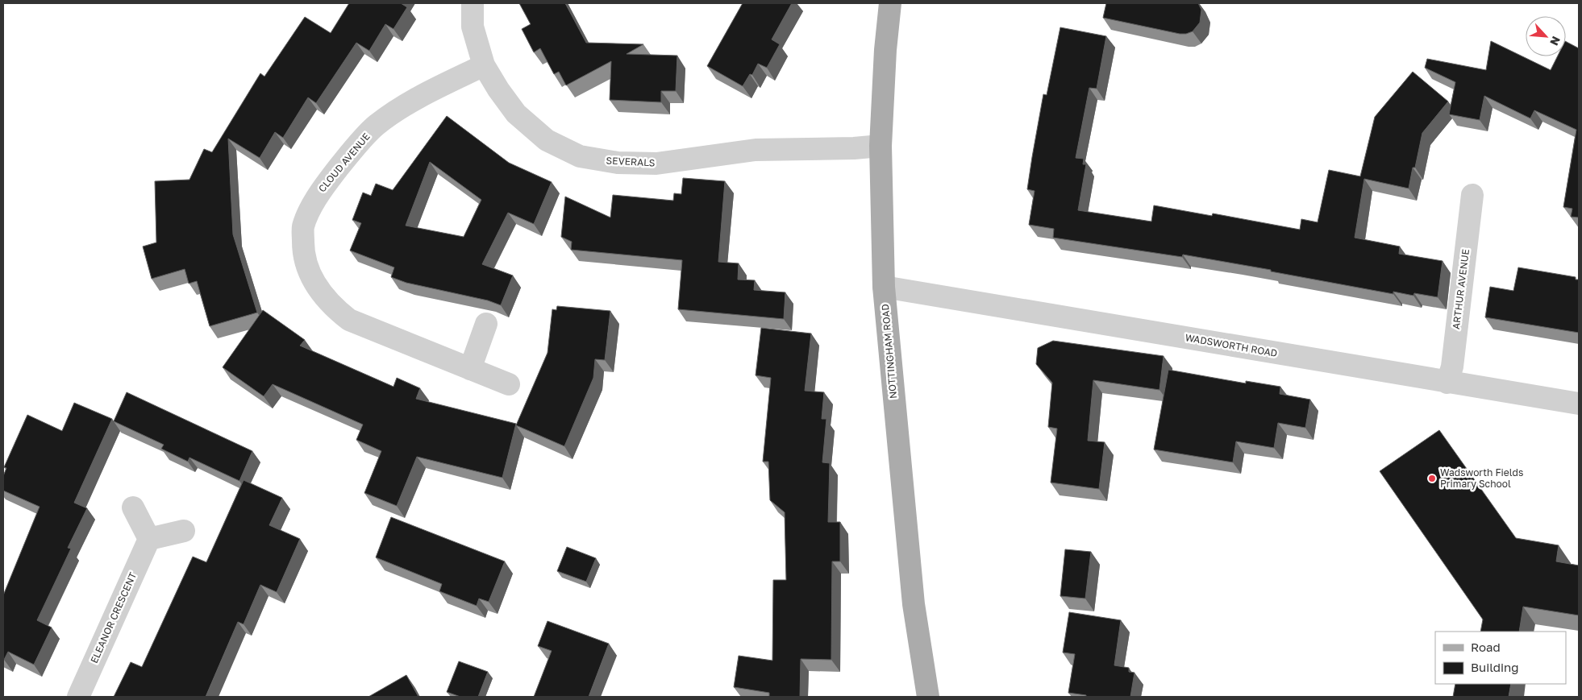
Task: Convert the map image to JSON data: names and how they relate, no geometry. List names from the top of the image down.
{
  "streets": {
    "main road": ["NOTTINGHAM ROAD"],
    "street": [
      "SEVERALS",
      "CLOUD AVENUE",
      "ARTHUR AVENUE",
      "WADSWORTH ROAD",
      "ELEANOR CRESCENT"
    ]
  },
  "crossings": [
    ["SEVERALS", "CLOUD AVENUE"],
    ["SEVERALS", "NOTTINGHAM ROAD"],
    ["ARTHUR AVENUE", "WADSWORTH ROAD"],
    ["WADSWORTH ROAD", "NOTTINGHAM ROAD"]
  ],
  "places": ["Wadsworth Fields Primary School"],
  "legend": ["Road", "Building"],
  "north": "bottom right"
}
